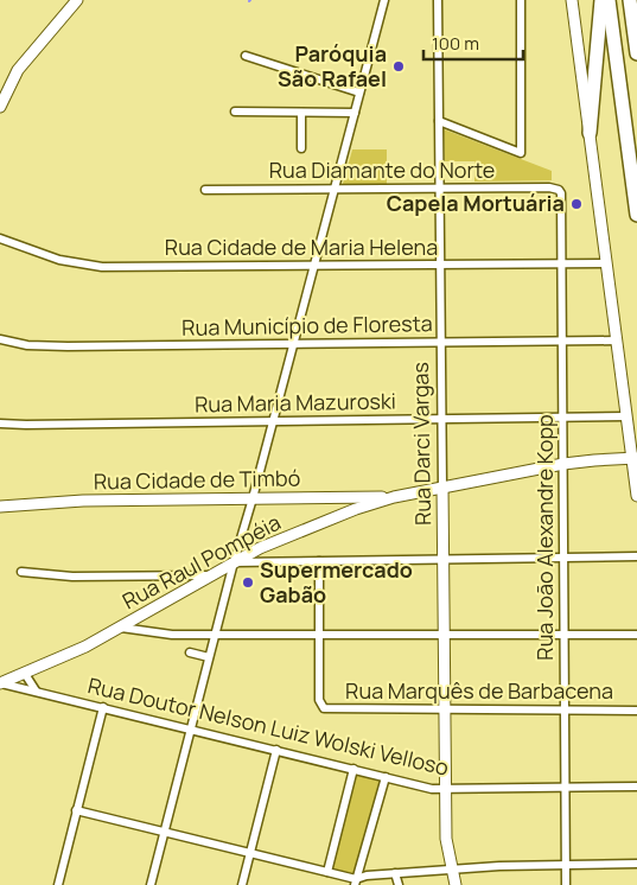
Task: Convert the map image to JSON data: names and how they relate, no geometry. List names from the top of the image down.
{
  "streets": {
    "main road": ["Rua Darci Vargas", "Rua Cidade de Timbó", "Rua Raul Pompéia"],
    "street": [
      "Rua Diamante do Norte",
      "Rua Cidade de Maria Helena",
      "Rua Município de Floresta",
      "Rua Maria Mazuroski",
      "Rua João Alexandre Kopp",
      "Rua Marquês de Barbacena",
      "Rua Doutor Nelson Luiz Wolski Velloso"
    ]
  },
  "crossings": [
    ["Rua Diamante do Norte", "Rua Darci Vargas"],
    ["Rua Diamante do Norte", "Rua João Alexandre Kopp"],
    ["Rua Cidade de Maria Helena", "Rua Darci Vargas"],
    ["Rua Cidade de Maria Helena", "Rua João Alexandre Kopp"],
    ["Rua Município de Floresta", "Rua Darci Vargas"],
    ["Rua Município de Floresta", "Rua João Alexandre Kopp"],
    ["Rua Maria Mazuroski", "Rua Darci Vargas"],
    ["Rua Maria Mazuroski", "Rua João Alexandre Kopp"],
    ["Rua Darci Vargas", "Rua Raul Pompéia"],
    ["Rua Darci Vargas", "Rua Marquês de Barbacena"],
    ["Rua Darci Vargas", "Rua Doutor Nelson Luiz Wolski Velloso"],
    ["Rua Cidade de Timbó", "Rua Raul Pompéia"],
    ["Rua João Alexandre Kopp", "Rua Raul Pompéia"],
    ["Rua João Alexandre Kopp", "Rua Marquês de Barbacena"],
    ["Rua João Alexandre Kopp", "Rua Doutor Nelson Luiz Wolski Velloso"],
    ["Rua Raul Pompéia", "Rua Doutor Nelson Luiz Wolski Velloso"]
  ],
  "places": ["Paróquia São Rafael", "Capela Mortuária", "Supermercado Gabão"],
  "scale_bar": "100 m"
}
